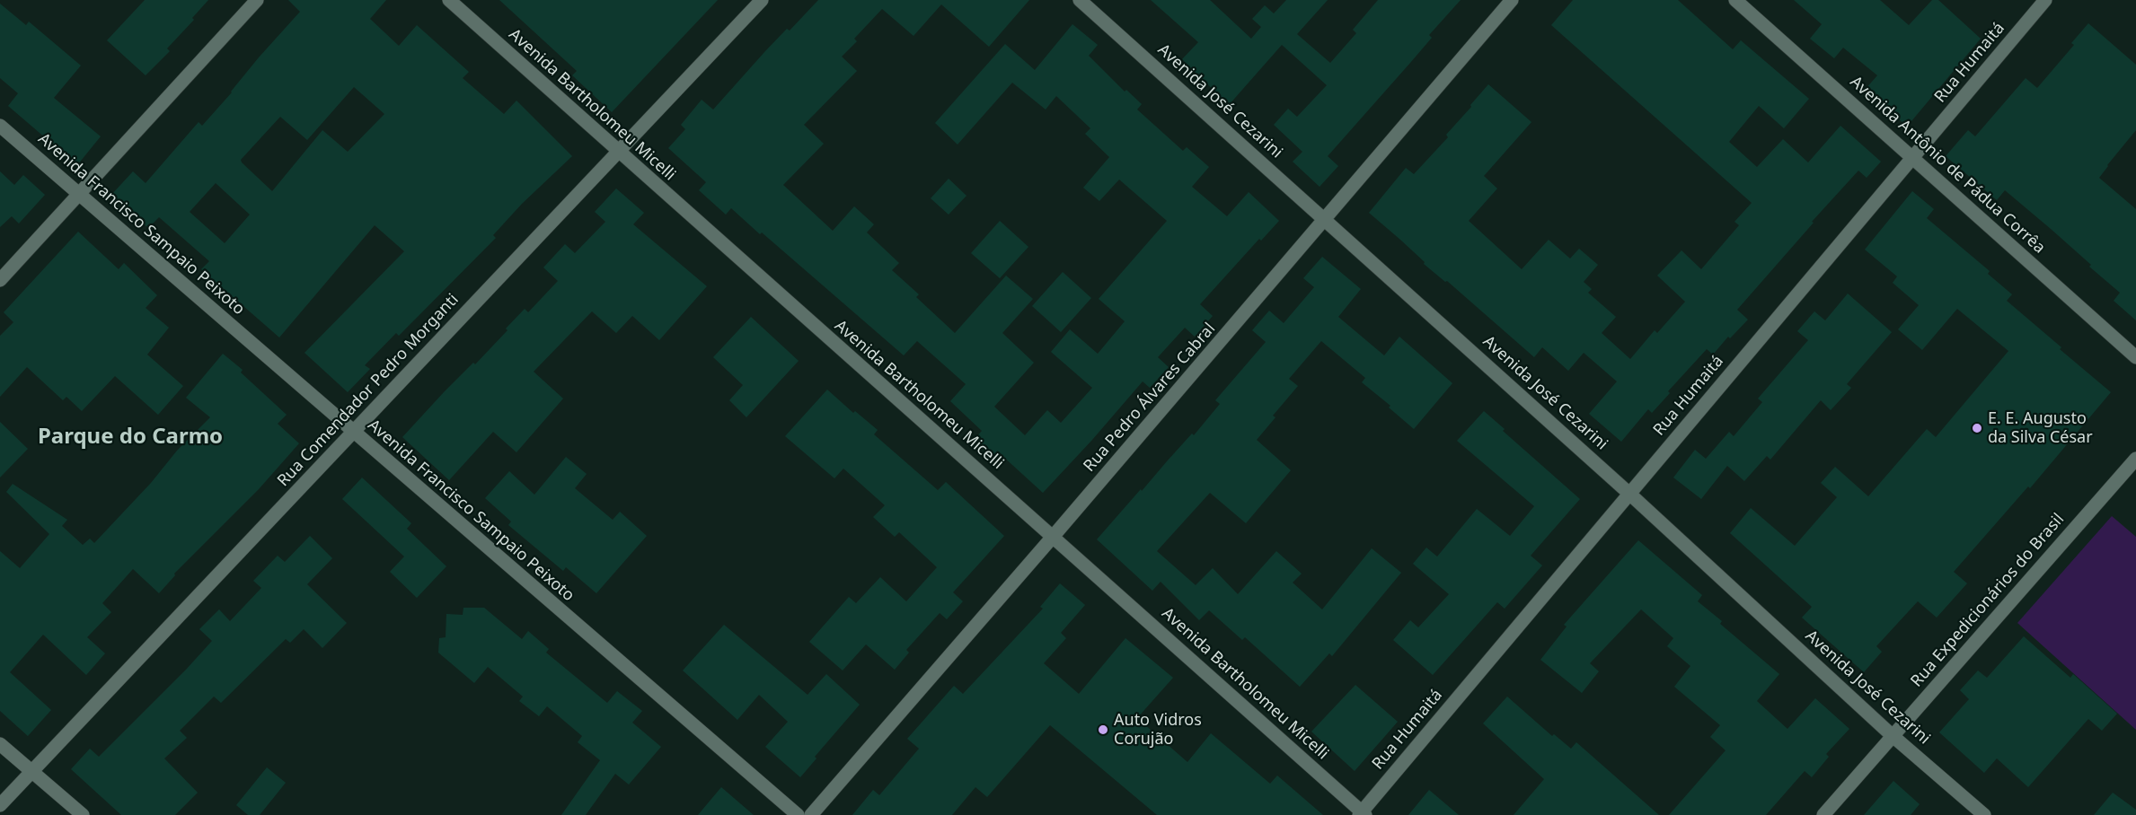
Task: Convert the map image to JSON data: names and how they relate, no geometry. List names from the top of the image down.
{
  "streets": {
    "street": [
      "Rua Humaitá",
      "Avenida José Cezarini",
      "Avenida Bartholomeu Micelli",
      "Avenida Antônio de Pádua Corrêa",
      "Avenida Francisco Sampaio Peixoto",
      "Rua Comendador Pedro Morganti",
      "Rua Pedro Álvares Cabral",
      "Rua Expedicionários do Brasil"
    ]
  },
  "crossings": [
    ["Rua Humaitá", "Avenida José Cezarini"],
    ["Rua Humaitá", "Avenida Bartholomeu Micelli"],
    ["Rua Humaitá", "Avenida Antônio de Pádua Corrêa"],
    ["Avenida José Cezarini", "Rua Pedro Álvares Cabral"],
    ["Avenida José Cezarini", "Rua Expedicionários do Brasil"],
    ["Avenida Bartholomeu Micelli", "Rua Comendador Pedro Morganti"],
    ["Avenida Bartholomeu Micelli", "Rua Pedro Álvares Cabral"],
    ["Avenida Francisco Sampaio Peixoto", "Rua Comendador Pedro Morganti"]
  ],
  "districts": ["Parque do Carmo"],
  "places": ["E. E. Augusto da Silva César", "Auto Vidros Corujão"]
}
